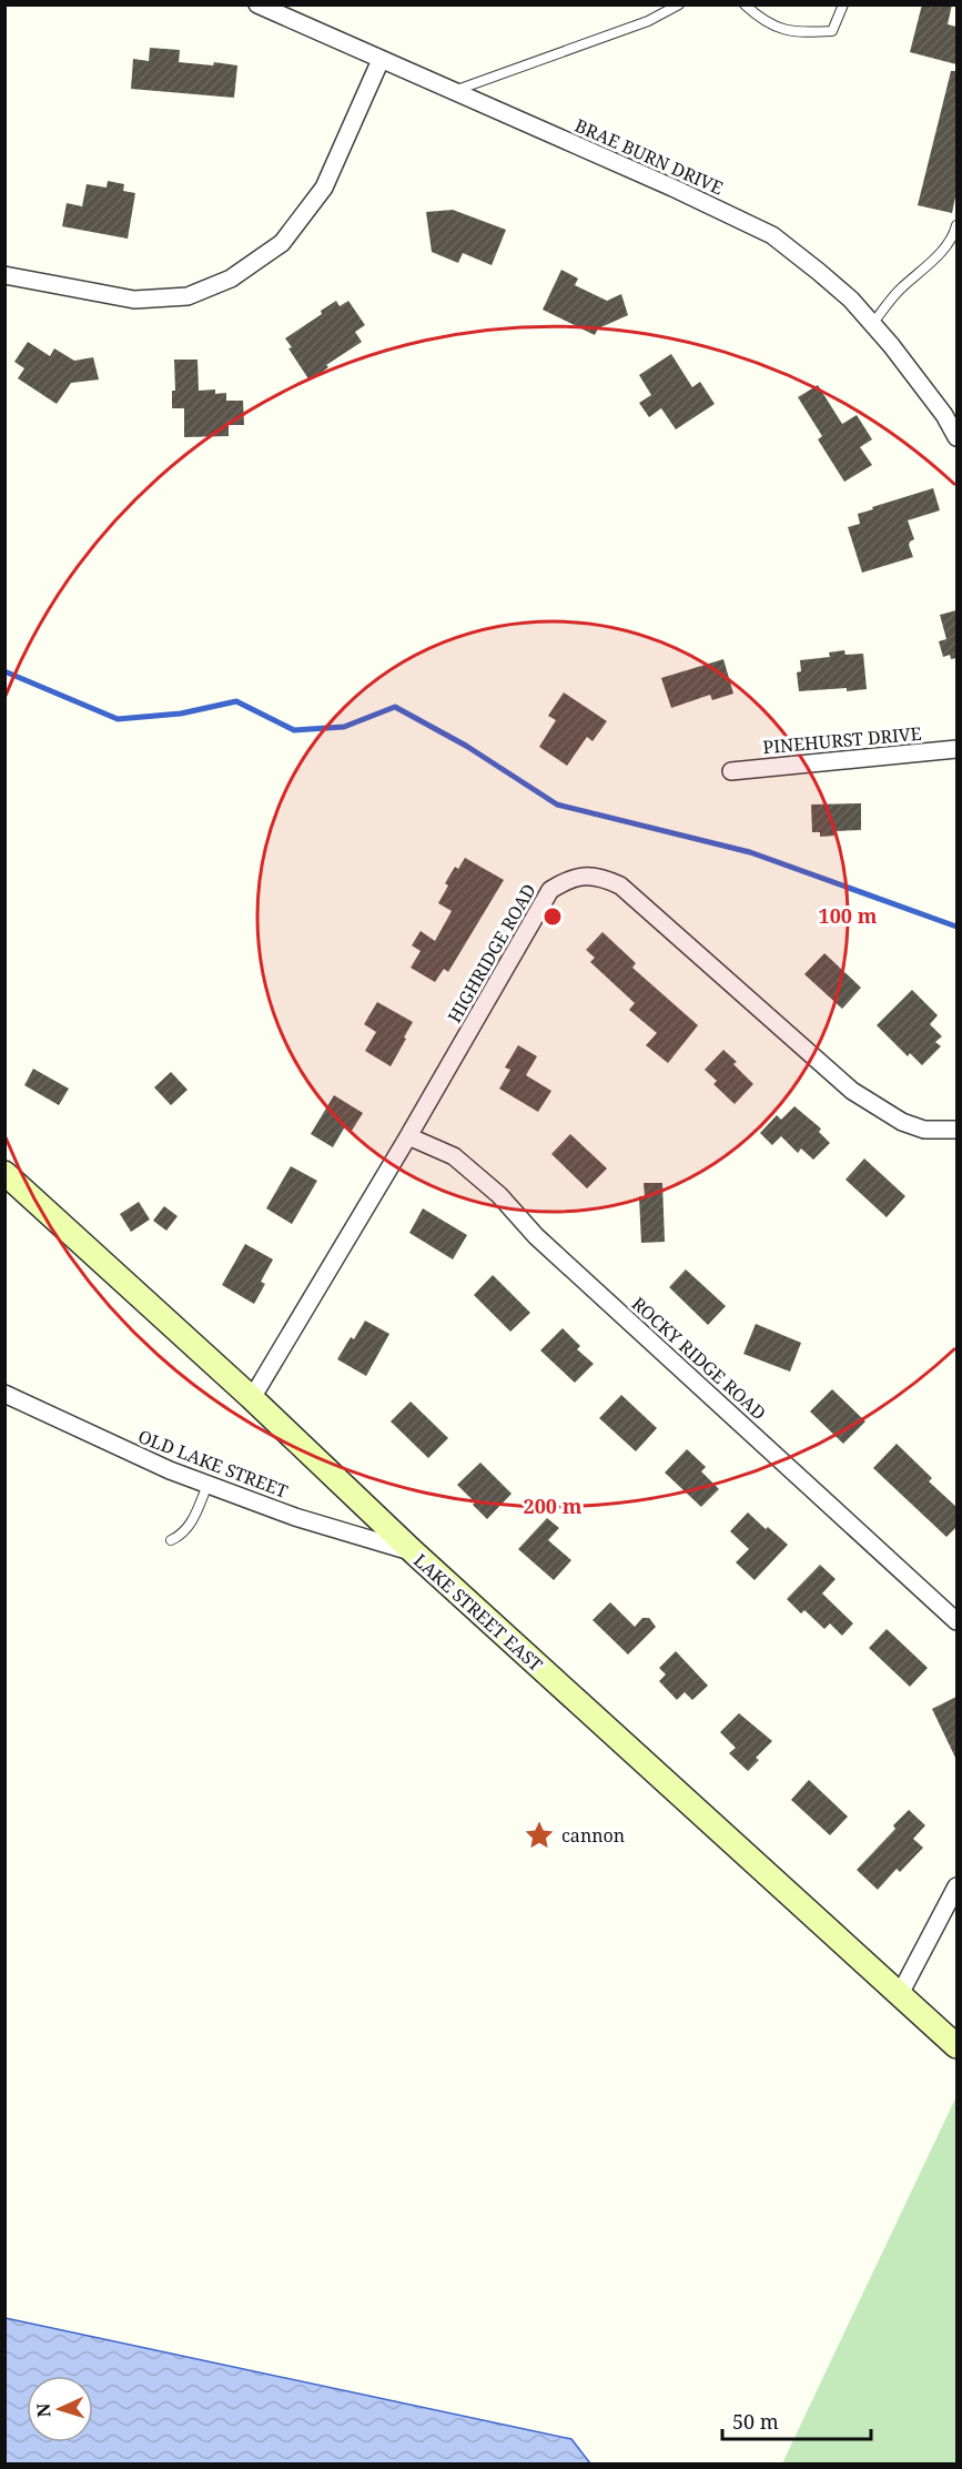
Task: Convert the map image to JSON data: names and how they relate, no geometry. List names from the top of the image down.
{
  "streets": {
    "main road": ["LAKE STREET EAST"],
    "street": [
      "BRAE BURN DRIVE",
      "PINEHURST DRIVE",
      "HIGHRIDGE ROAD",
      "ROCKY RIDGE ROAD",
      "OLD LAKE STREET"
    ]
  },
  "crossings": [
    ["HIGHRIDGE ROAD", "ROCKY RIDGE ROAD"],
    ["HIGHRIDGE ROAD", "LAKE STREET EAST"],
    ["OLD LAKE STREET", "LAKE STREET EAST"]
  ],
  "places": {
    "place": ["cannon"]
  },
  "scale_bar": "50 m",
  "north": "left",
  "rings": ["100 m", "200 m"]
}
